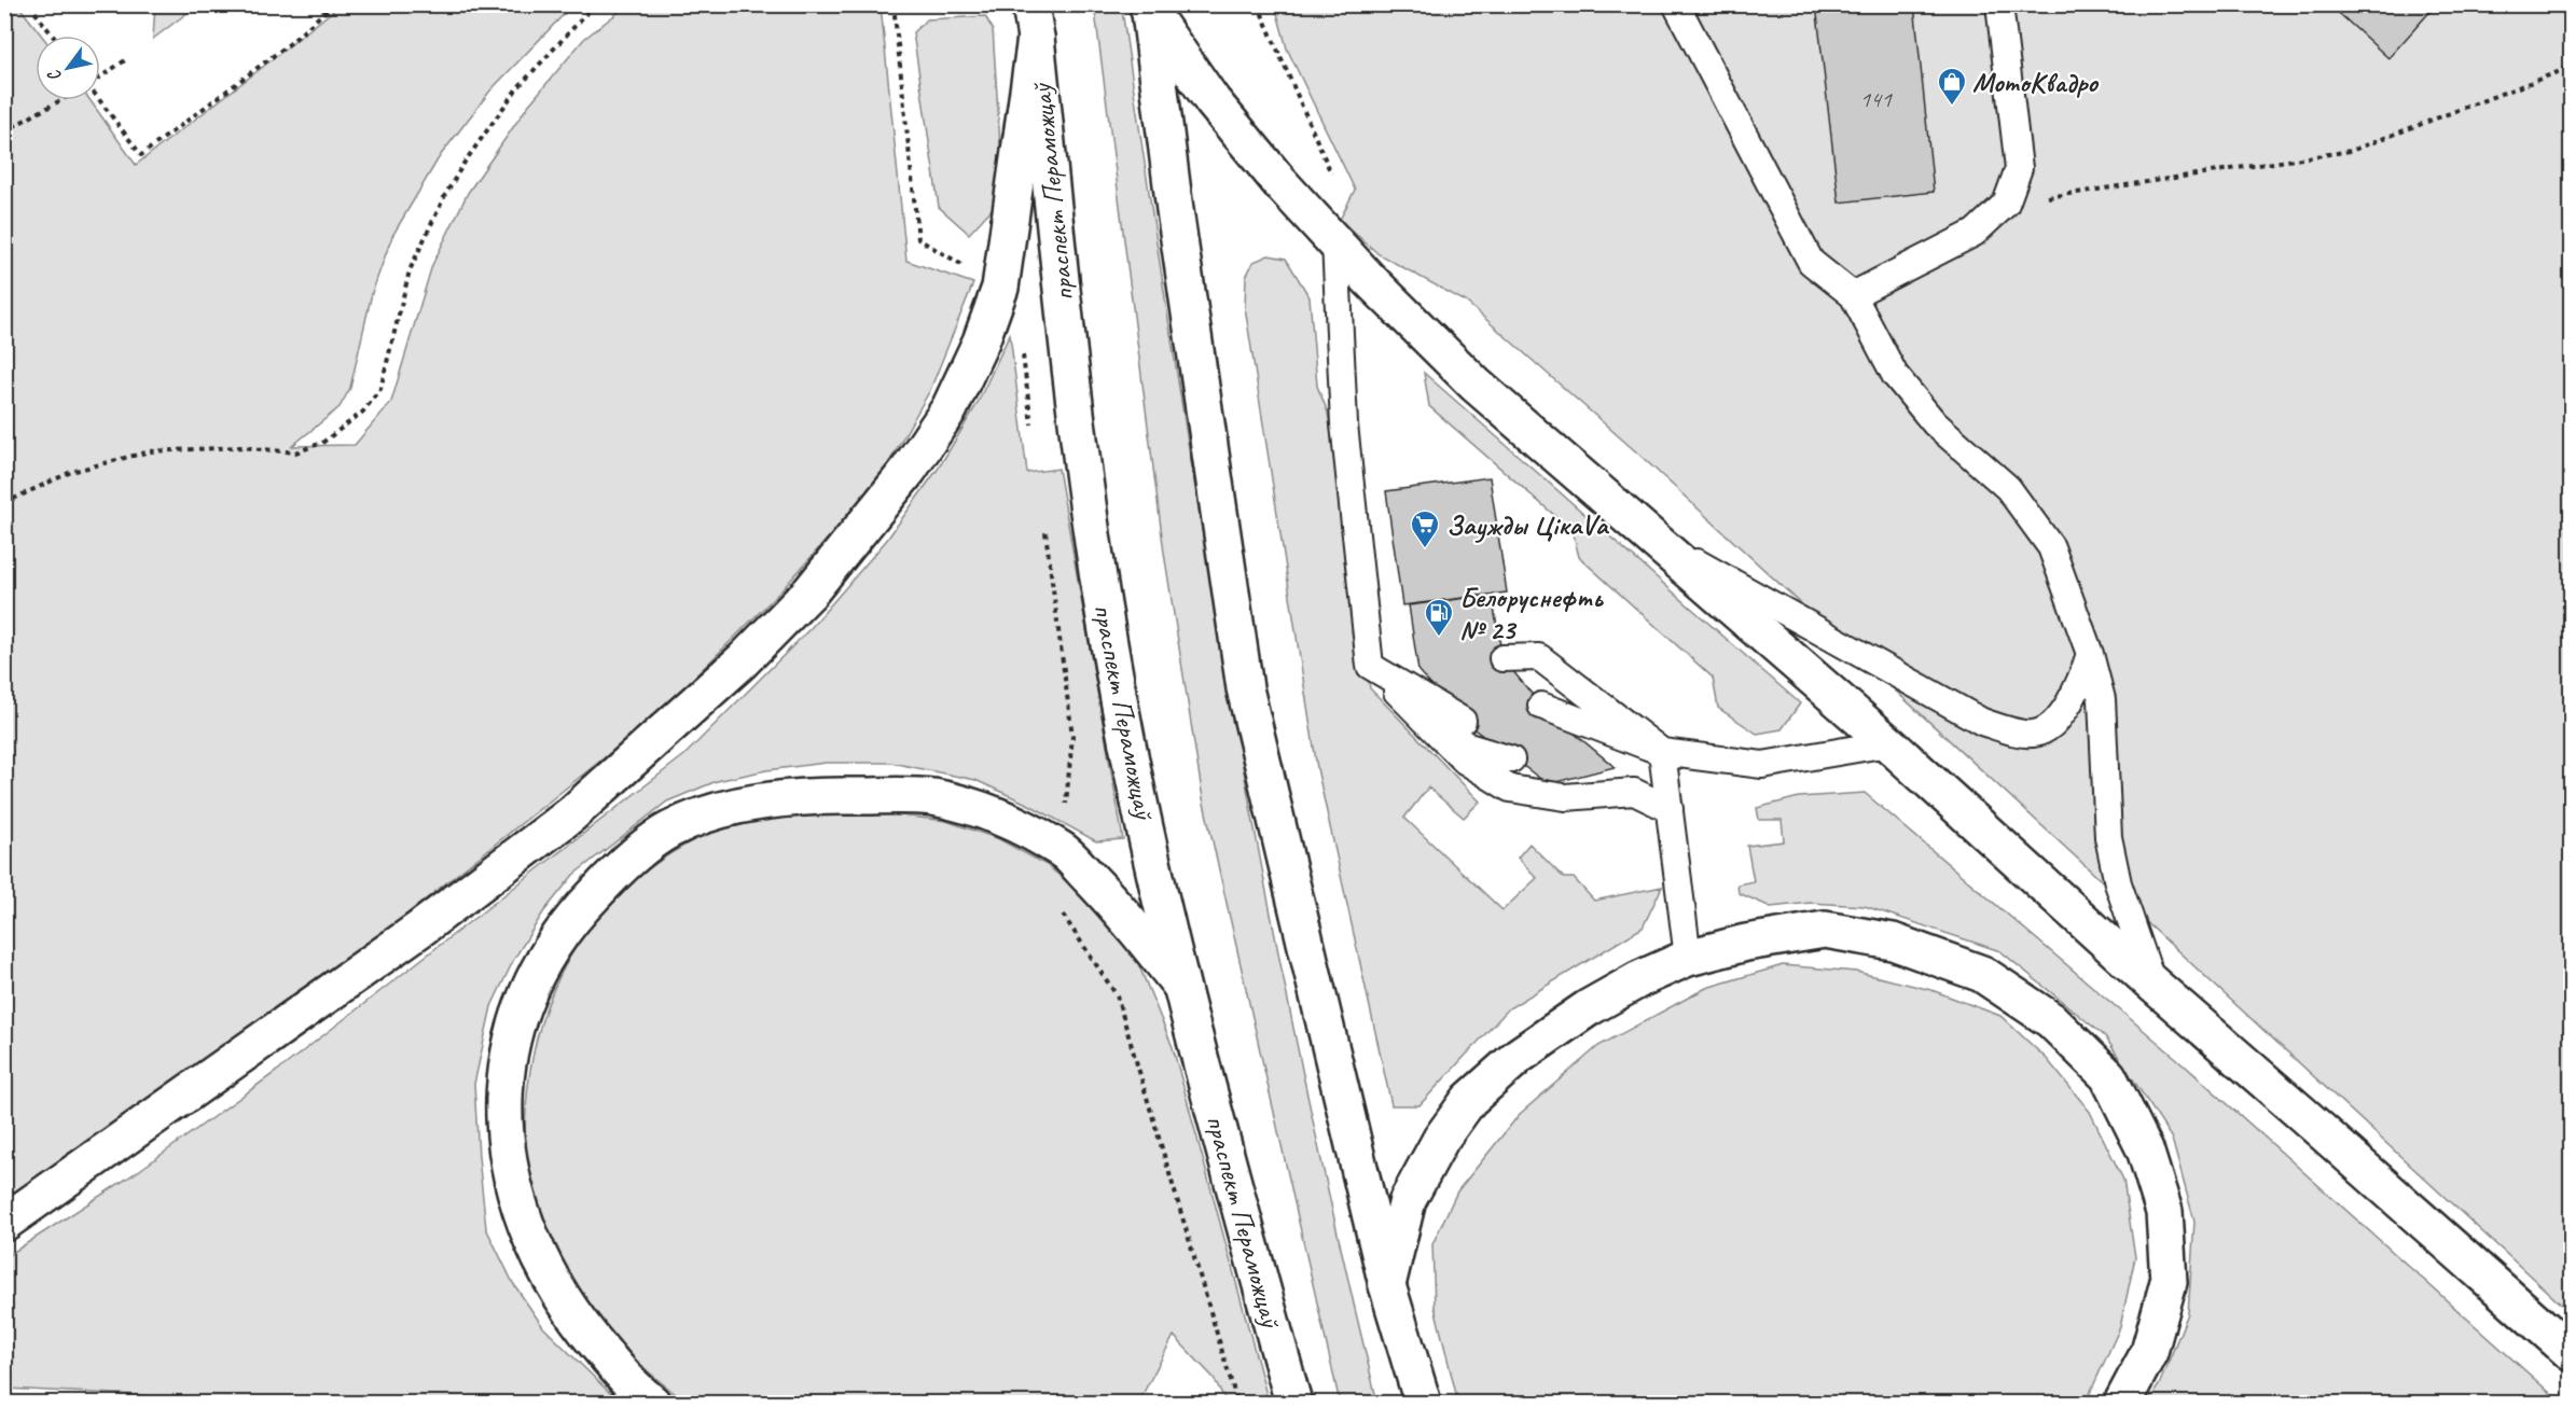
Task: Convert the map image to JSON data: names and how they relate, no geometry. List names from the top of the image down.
{
  "streets": {
    "main road": ["праспект Пераможцаў"]
  },
  "places": {
    "shop": ["МотоКвадро"],
    "supermarket": ["Заужды ЦікаVа"],
    "fuel station": ["Белоруснефть № 23"]
  },
  "house_numbers": ["141"],
  "north": "bottom left"
}
